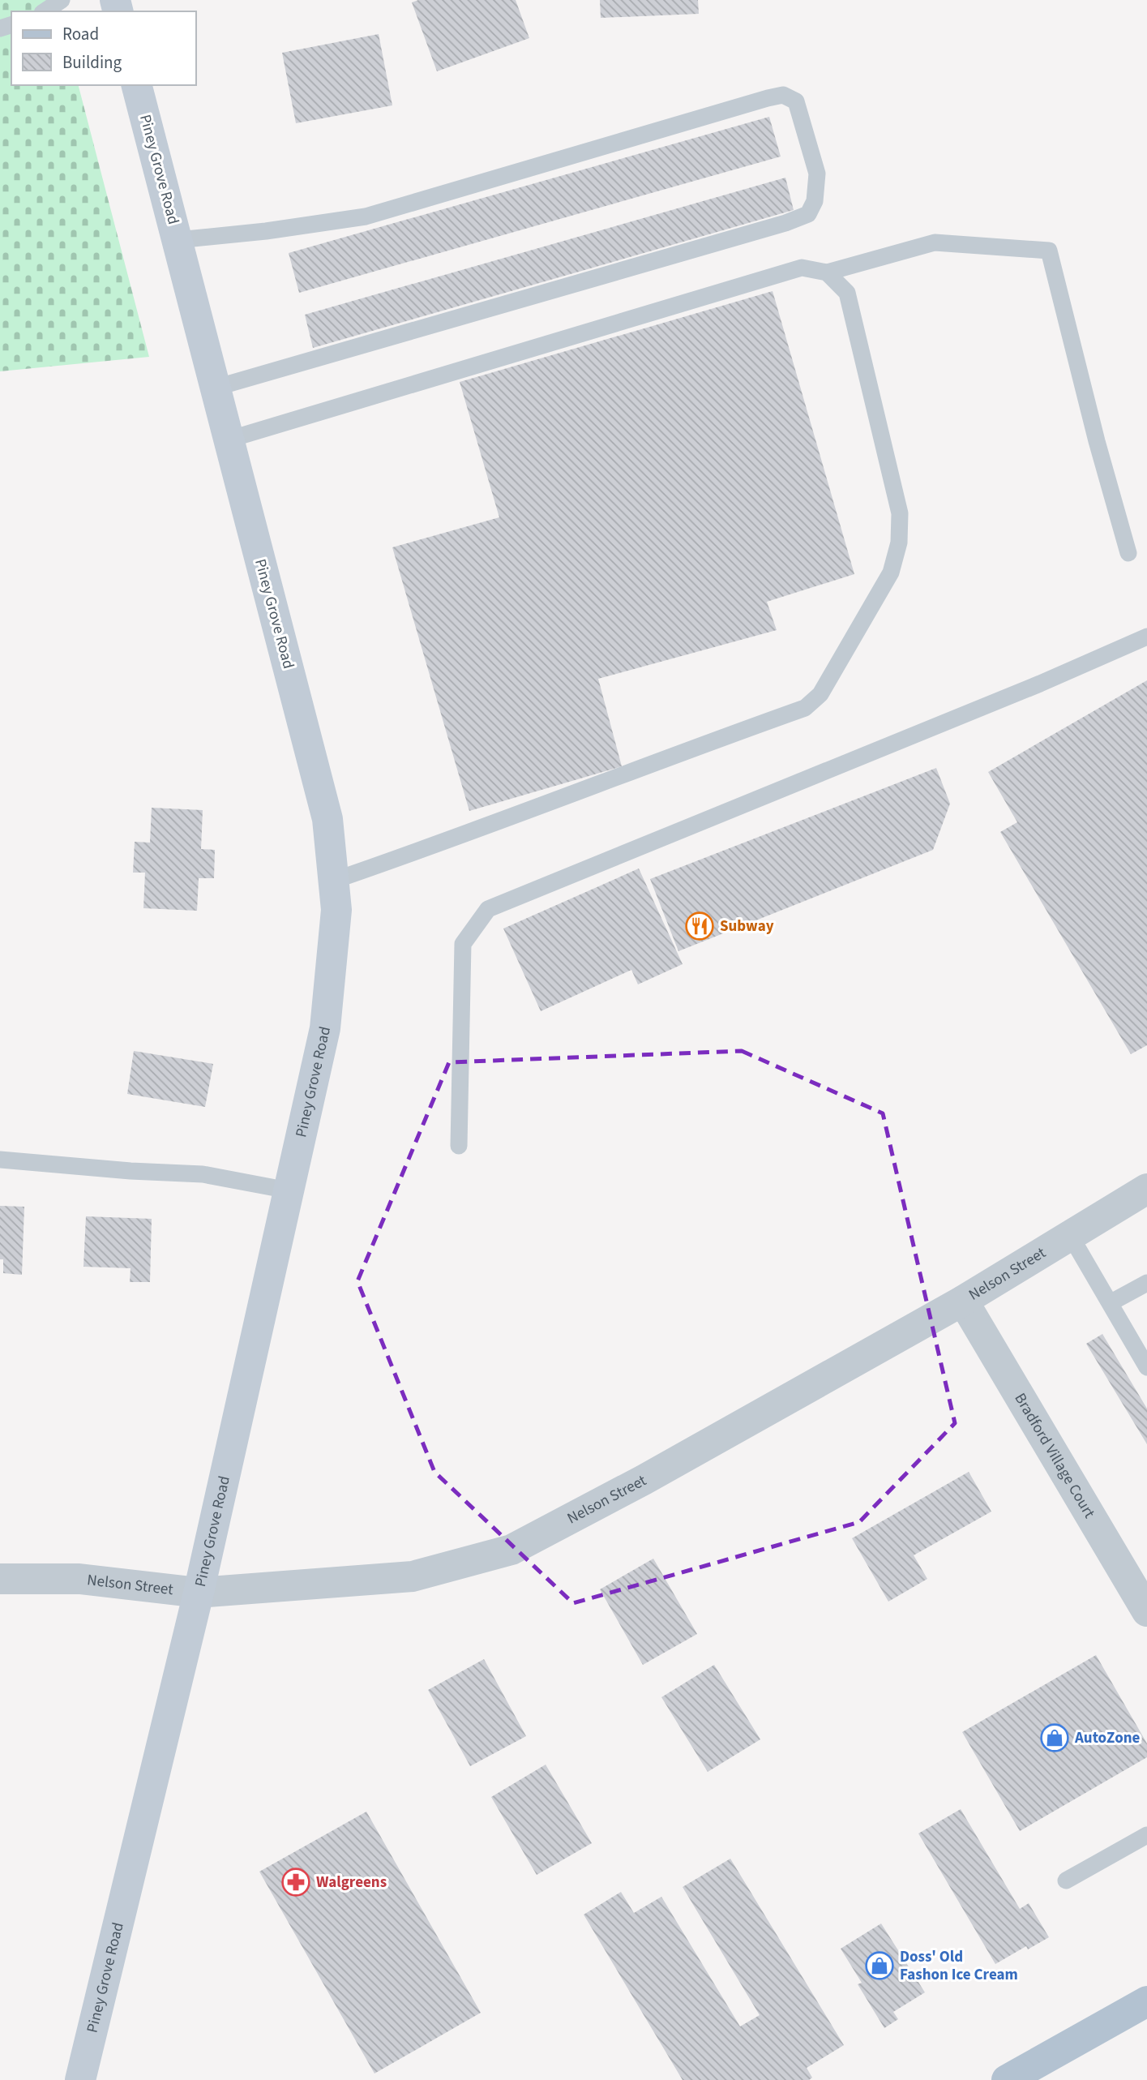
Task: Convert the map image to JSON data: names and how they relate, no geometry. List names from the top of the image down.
{
  "streets": {
    "main road": ["Piney Grove Road"],
    "street": ["Nelson Street", "Bradford Village Court"]
  },
  "crossings": [
    ["Piney Grove Road", "Nelson Street"],
    ["Nelson Street", "Bradford Village Court"]
  ],
  "places": {
    "restaurant": ["Subway"],
    "shop": ["AutoZone", "Doss' Old Fashon Ice Cream"],
    "pharmacy": ["Walgreens"]
  },
  "legend": ["Road", "Building"]
}
